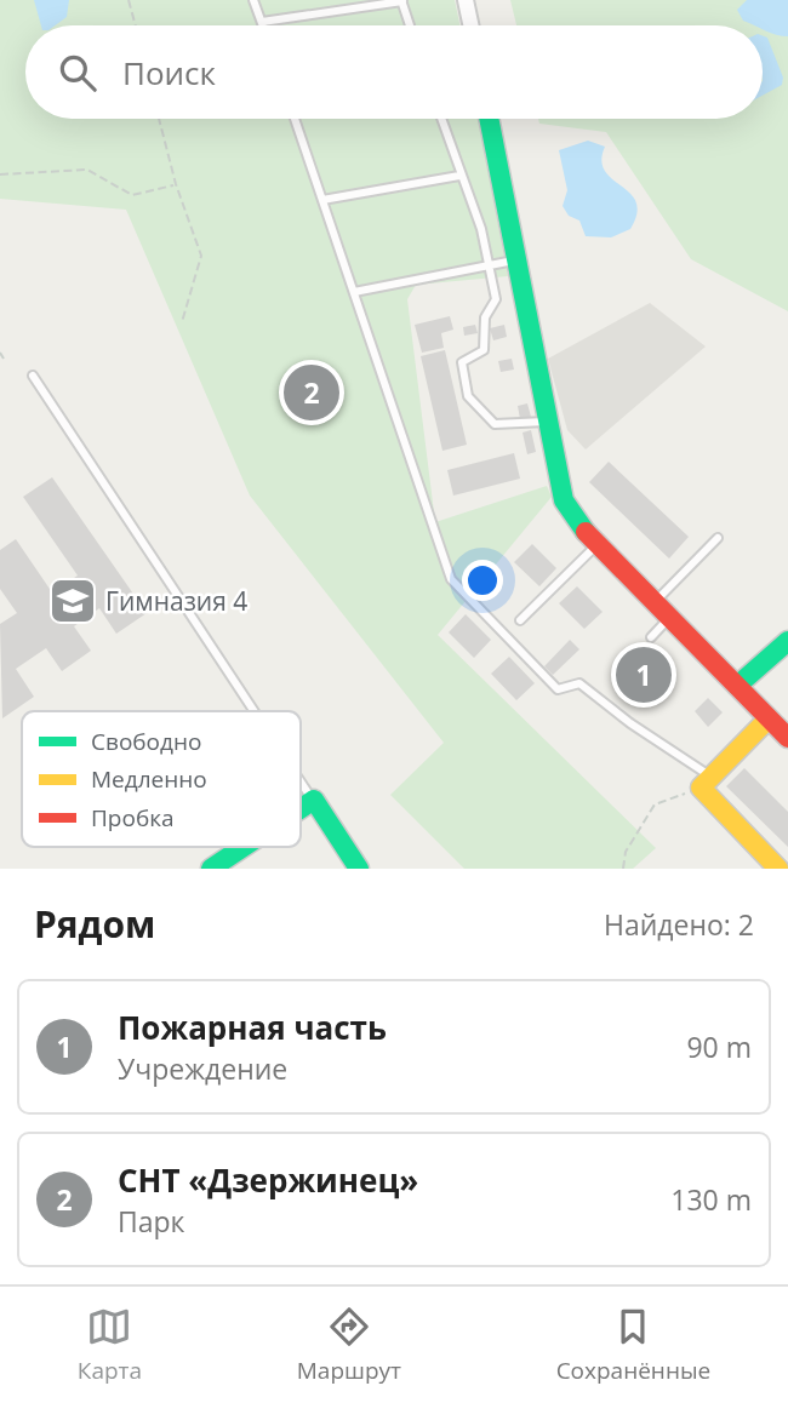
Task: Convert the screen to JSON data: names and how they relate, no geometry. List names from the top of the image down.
{
  "places": {
    "school or university": ["Гимназия 4"]
  },
  "legend": ["Свободно", "Медленно", "Пробка"],
  "page": {
    "search": "Поиск",
    "pins": ["2", "1"],
    "heading": ["Рядом", "Найдено: 2"],
    "list": [
      {
        "mark": "1",
        "name": "Пожарная часть",
        "note": "Учреждение",
        "value": "90 m"
      },
      {
        "mark": "2",
        "name": "СНТ «Дзержинец»",
        "note": "Парк",
        "value": "130 m"
      }
    ],
    "nav": ["Карта", "Маршрут", "Сохранённые"]
  }
}
